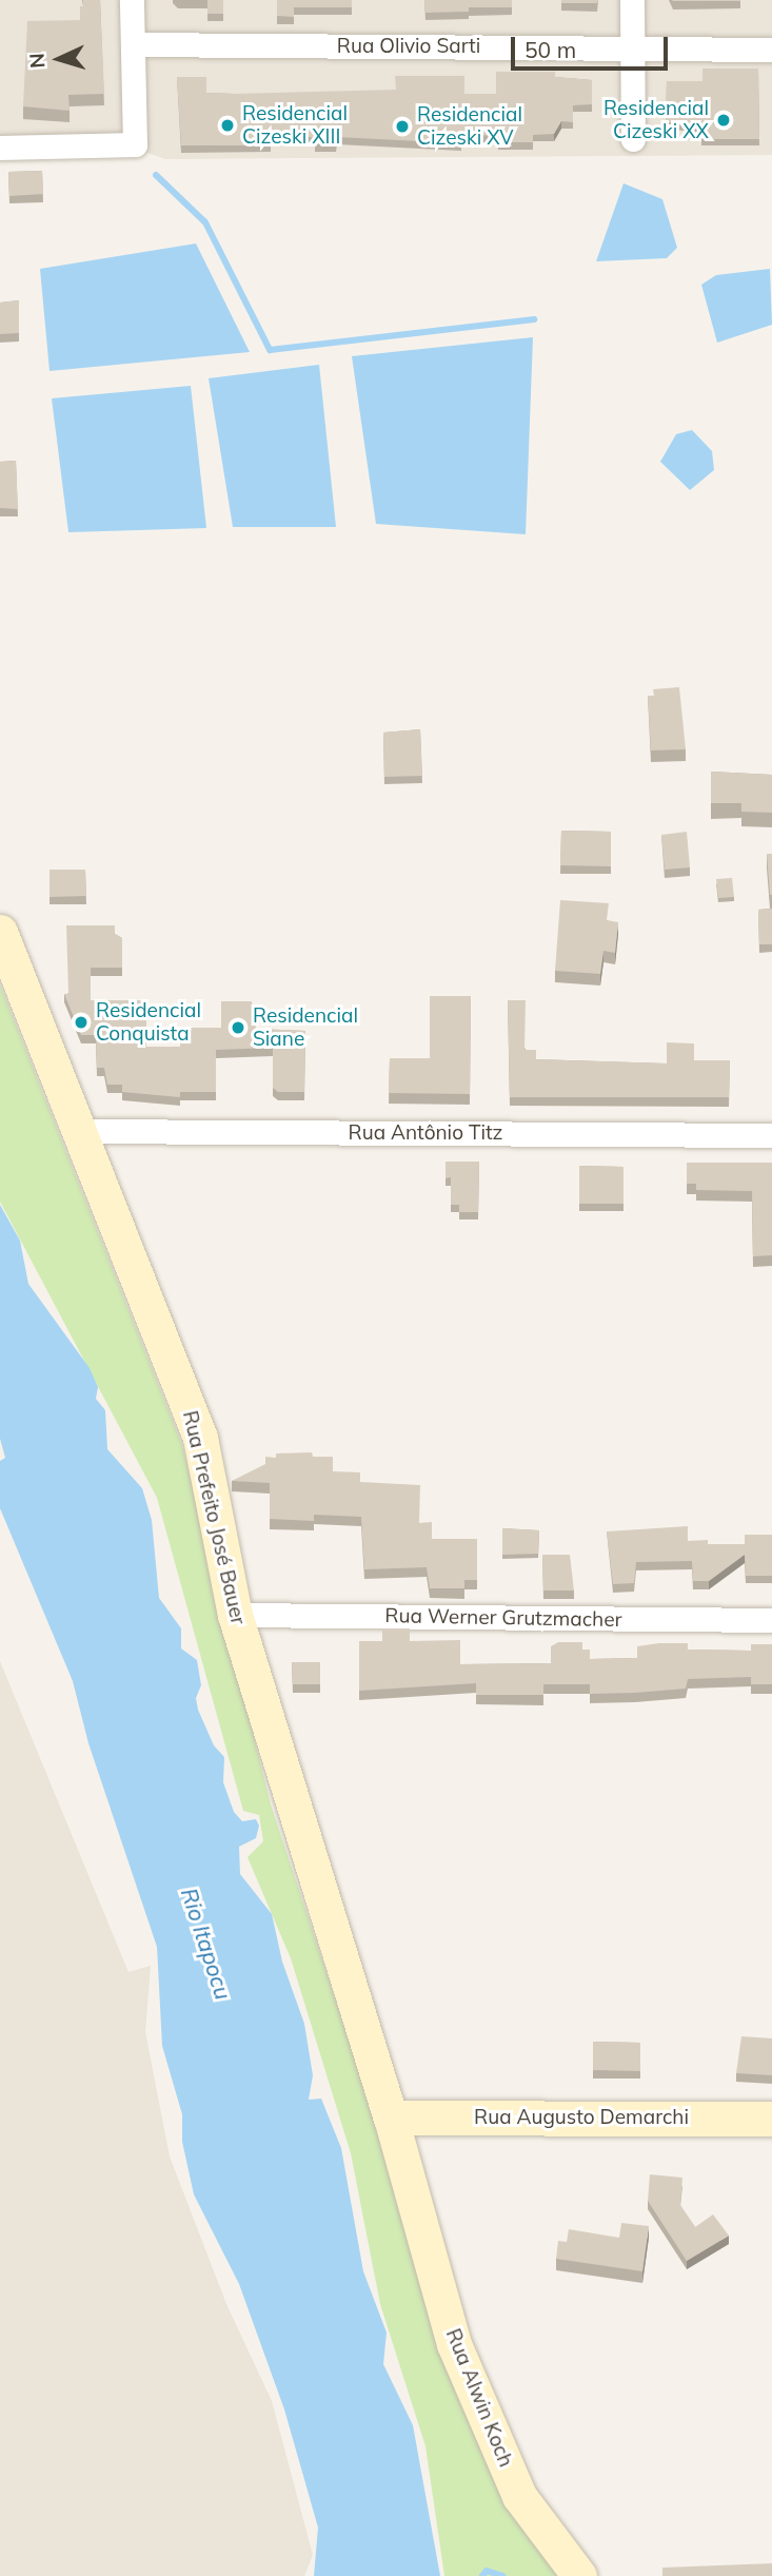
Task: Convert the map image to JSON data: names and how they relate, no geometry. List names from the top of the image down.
{
  "streets": {
    "street": [
      "Rua Olivio Sarti",
      "Rua Antônio Titz",
      "Rua Prefeito José Bauer",
      "Rua Werner Grutzmacher",
      "Rua Augusto Demarchi",
      "Rua Alwin Koch"
    ]
  },
  "crossings": [
    ["Rua Antônio Titz", "Rua Prefeito José Bauer"],
    ["Rua Prefeito José Bauer", "Rua Werner Grutzmacher"],
    ["Rua Prefeito José Bauer", "Rua Augusto Demarchi"],
    ["Rua Prefeito José Bauer", "Rua Alwin Koch"],
    ["Rua Augusto Demarchi", "Rua Alwin Koch"]
  ],
  "water": ["Rio Itapocu"],
  "places": [
    "Residencial Cizeski XX",
    "Residencial Cizeski XIII",
    "Residencial Cizeski XV",
    "Residencial Conquista",
    "Residencial Siane"
  ],
  "scale_bar": "50 m",
  "north": "left"
}
